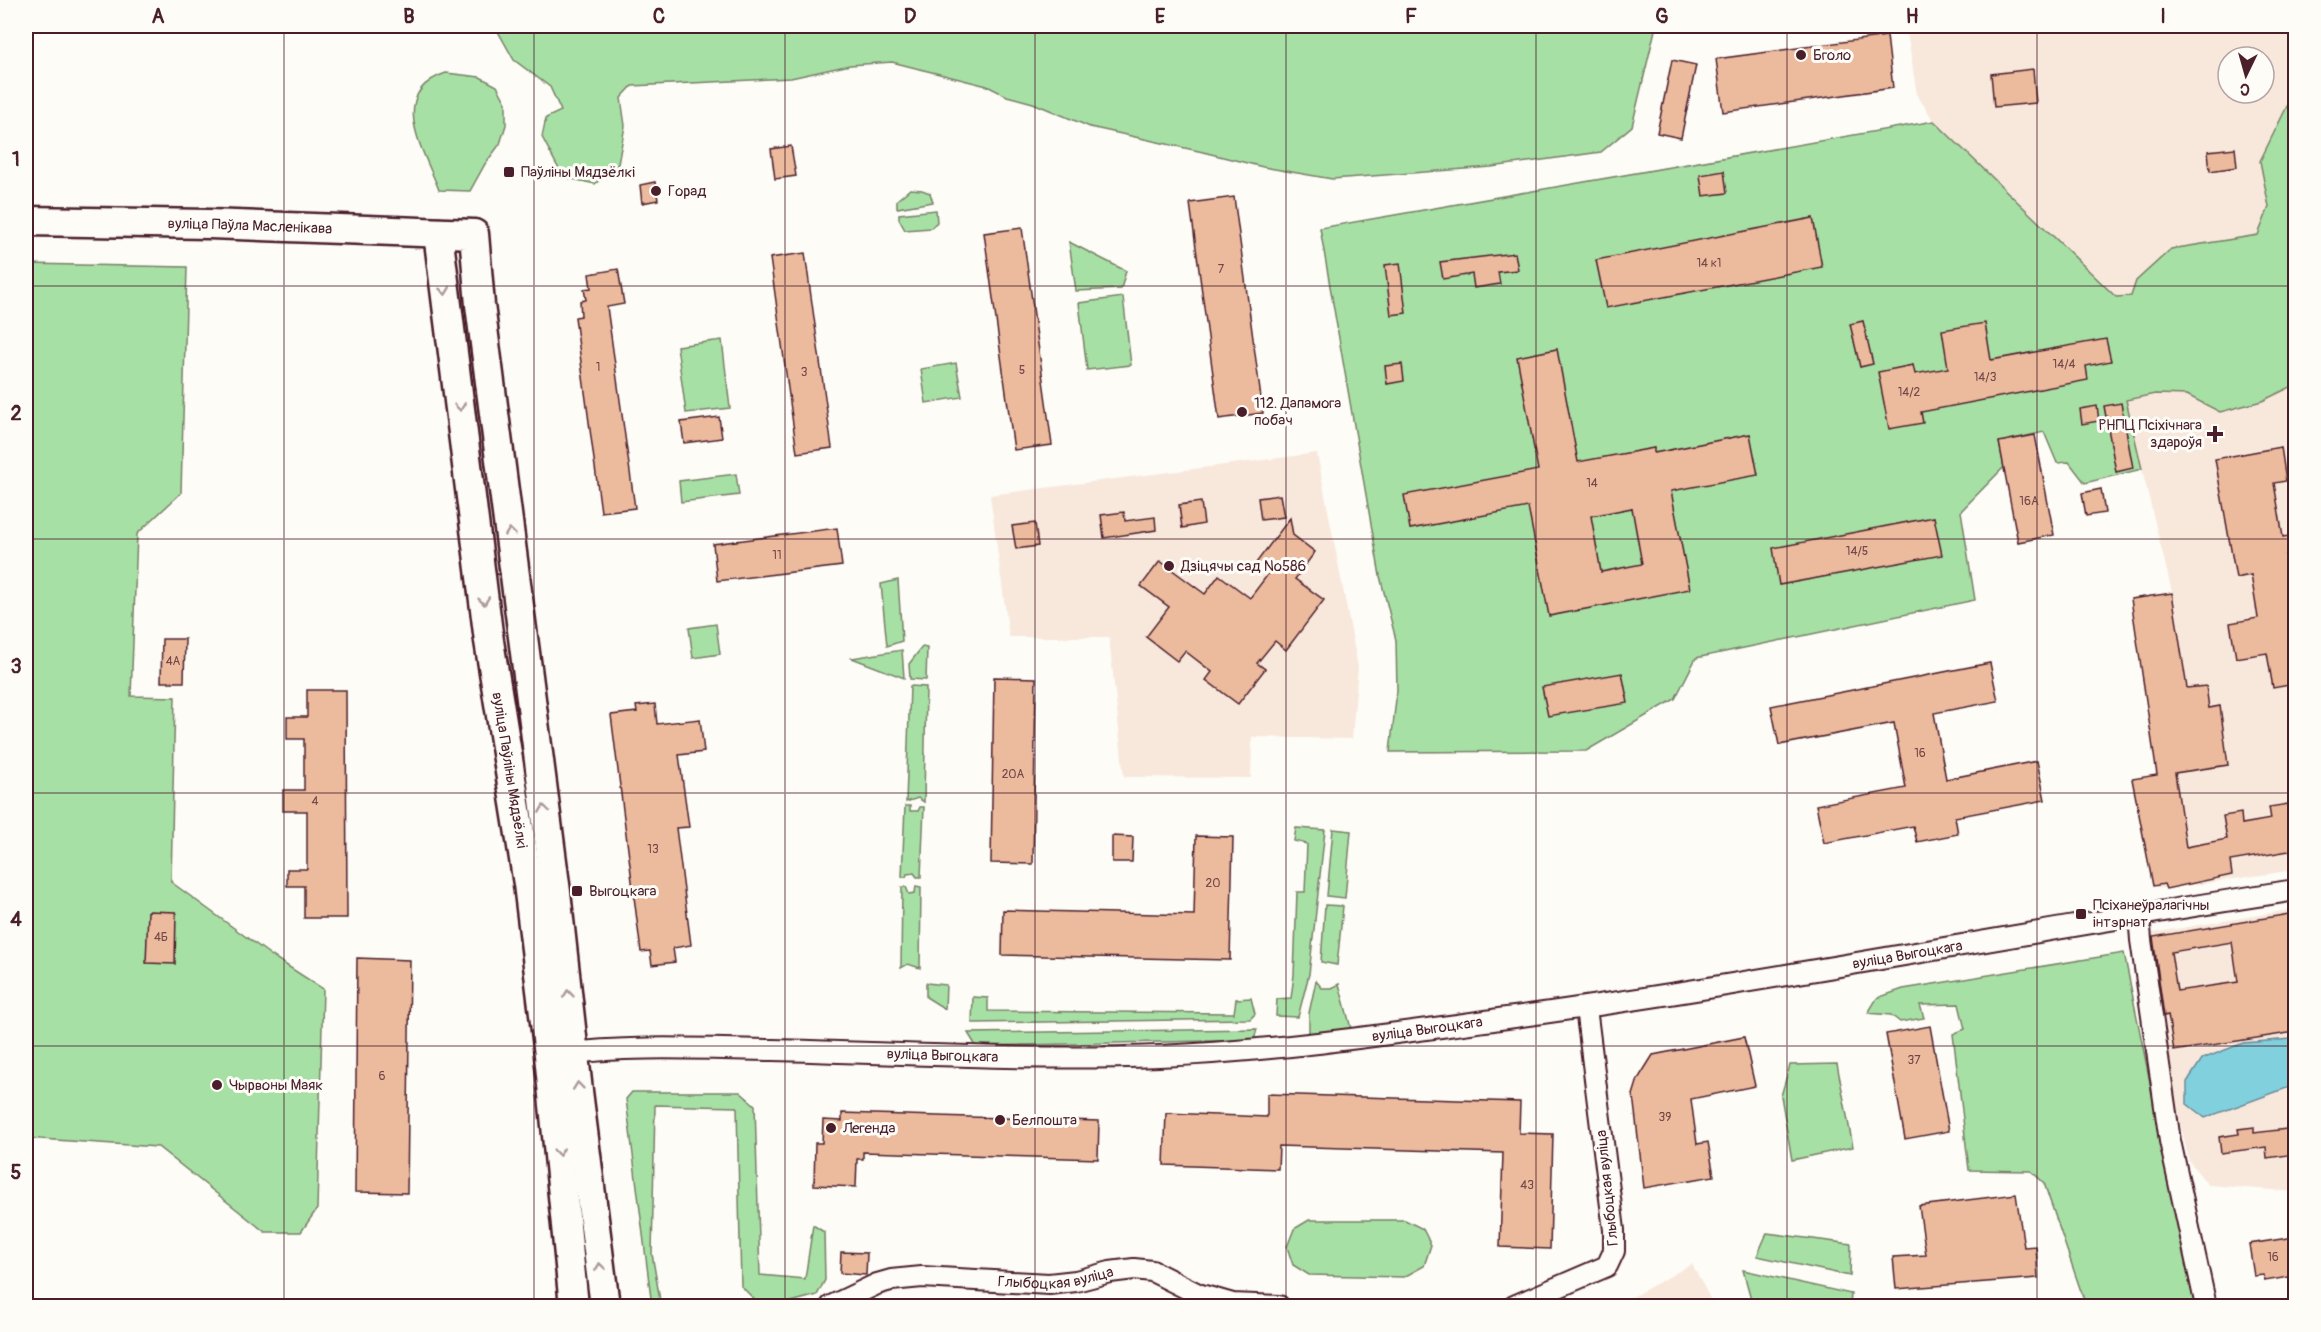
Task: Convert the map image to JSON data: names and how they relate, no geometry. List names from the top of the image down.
{
  "streets": {
    "street": [
      "вуліца Паўла Масленікава",
      "вуліца Паўліны Мядзёлкі",
      "вуліца Выгоцкага",
      "Глыбоцкая вуліца"
    ]
  },
  "crossings": [
    ["вуліца Паўла Масленікава", "вуліца Паўліны Мядзёлкі"],
    ["вуліца Паўліны Мядзёлкі", "вуліца Выгоцкага"],
    ["вуліца Выгоцкага", "Глыбоцкая вуліца"]
  ],
  "places": {
    "other": [
      "Бголо",
      "Горад",
      "112. Дапамога побач",
      "Дзіцячы сад №586",
      "Чырвоны Маяк",
      "Белпошта",
      "Легенда"
    ],
    "transit": ["Паўліны Мядзёлкі", "Выгоцкага", "Псіханеўралагічны інтэрнат"],
    "health": ["РНПЦ Псіхічнага здароўя"]
  },
  "house_numbers": [
    "14 к1",
    "7",
    "14/4",
    "1",
    "5",
    "3",
    "14/3",
    "14/2",
    "14",
    "16А",
    "14/5",
    "11",
    "4А",
    "16",
    "20А",
    "4",
    "13",
    "20",
    "4Б",
    "37",
    "6",
    "39",
    "43",
    "16"
  ],
  "north": "bottom",
  "grid": {
    "columns": [
      "A",
      "B",
      "C",
      "D",
      "E",
      "F",
      "G",
      "H",
      "I"
    ],
    "rows": [
      "1",
      "2",
      "3",
      "4",
      "5"
    ]
  }
}
